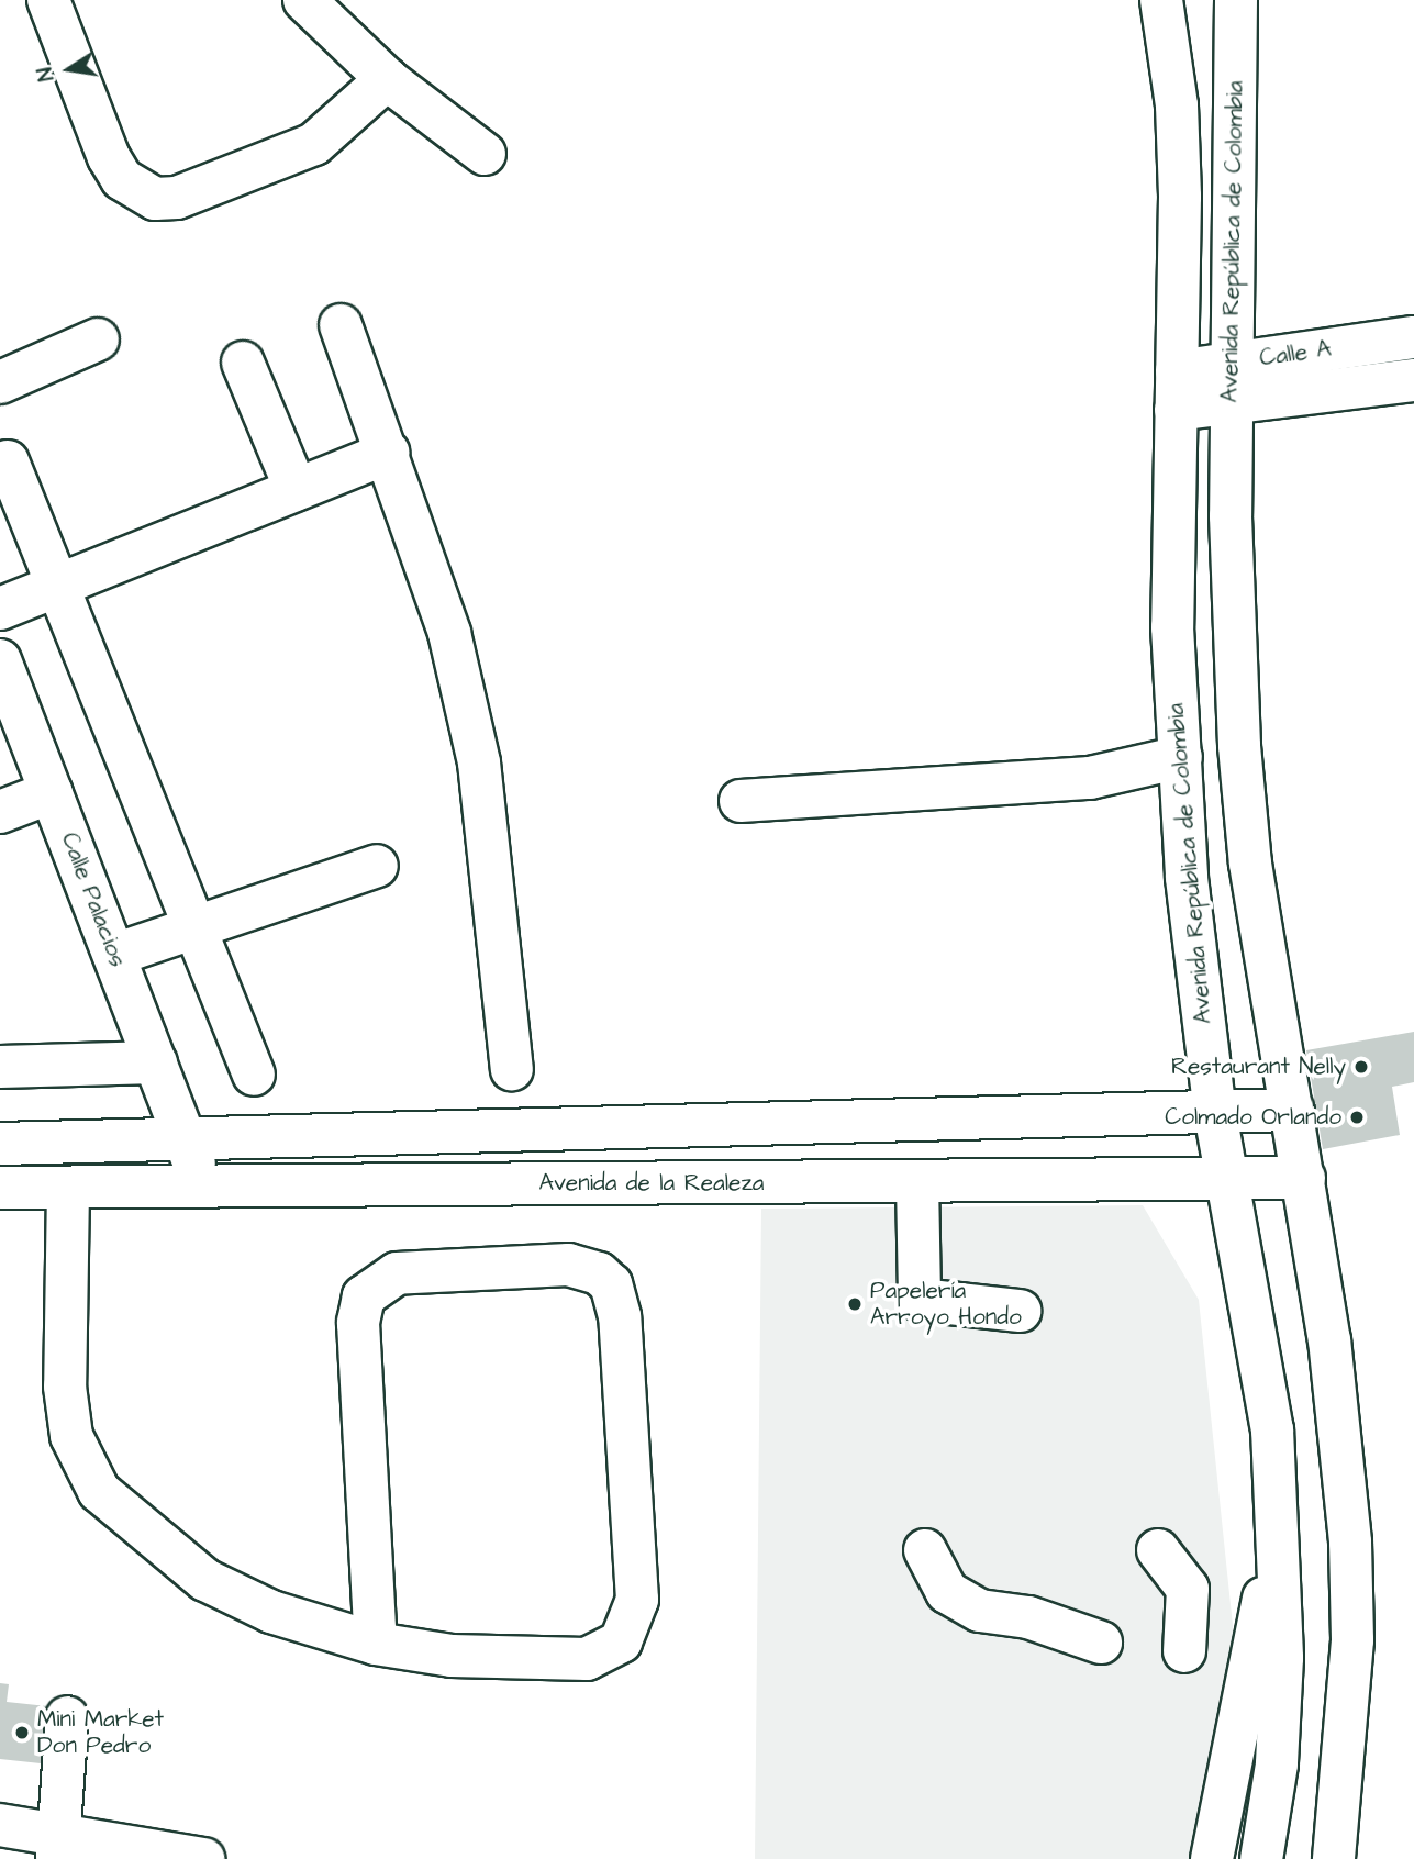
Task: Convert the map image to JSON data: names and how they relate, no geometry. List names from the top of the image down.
{
  "streets": {
    "main road": [
      "Avenida República de Colombia",
      "Calle A",
      "Calle Palacios",
      "Avenida de la Realeza"
    ]
  },
  "crossings": [
    ["Avenida República de Colombia", "Calle A"],
    ["Avenida República de Colombia", "Avenida de la Realeza"],
    ["Calle Palacios", "Avenida de la Realeza"]
  ],
  "places": [
    "Restaurant Nelly",
    "Colmado Orlando",
    "Papelería Arroyo Hondo",
    "Mini Market Don Pedro"
  ],
  "north": "left"
}
